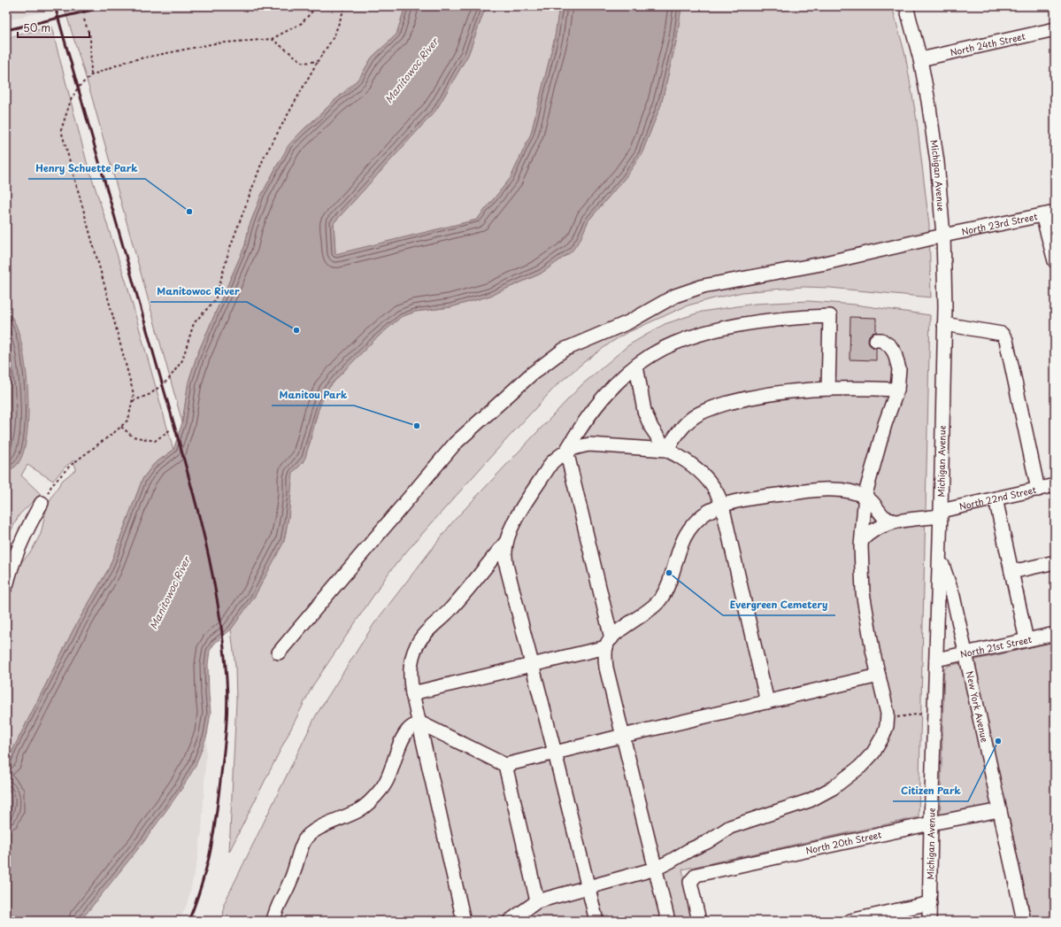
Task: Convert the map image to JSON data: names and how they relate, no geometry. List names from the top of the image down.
{
  "streets": {
    "street": [
      "North 24th Street",
      "Michigan Avenue",
      "North 23rd Street",
      "North 22nd Street",
      "North 21st Street",
      "New York Avenue",
      "North 20th Street"
    ]
  },
  "crossings": [
    ["North 24th Street", "Michigan Avenue"],
    ["Michigan Avenue", "North 23rd Street"],
    ["Michigan Avenue", "North 22nd Street"],
    ["Michigan Avenue", "North 21st Street"],
    ["Michigan Avenue", "New York Avenue"],
    ["Michigan Avenue", "North 20th Street"],
    ["North 21st Street", "New York Avenue"],
    ["New York Avenue", "North 20th Street"]
  ],
  "water": ["Manitowoc River"],
  "places": [
    "Henry Schuette Park",
    "Manitowoc River",
    "Manitou Park",
    "Evergreen Cemetery",
    "Citizen Park"
  ],
  "scale_bar": "50 m"
}
